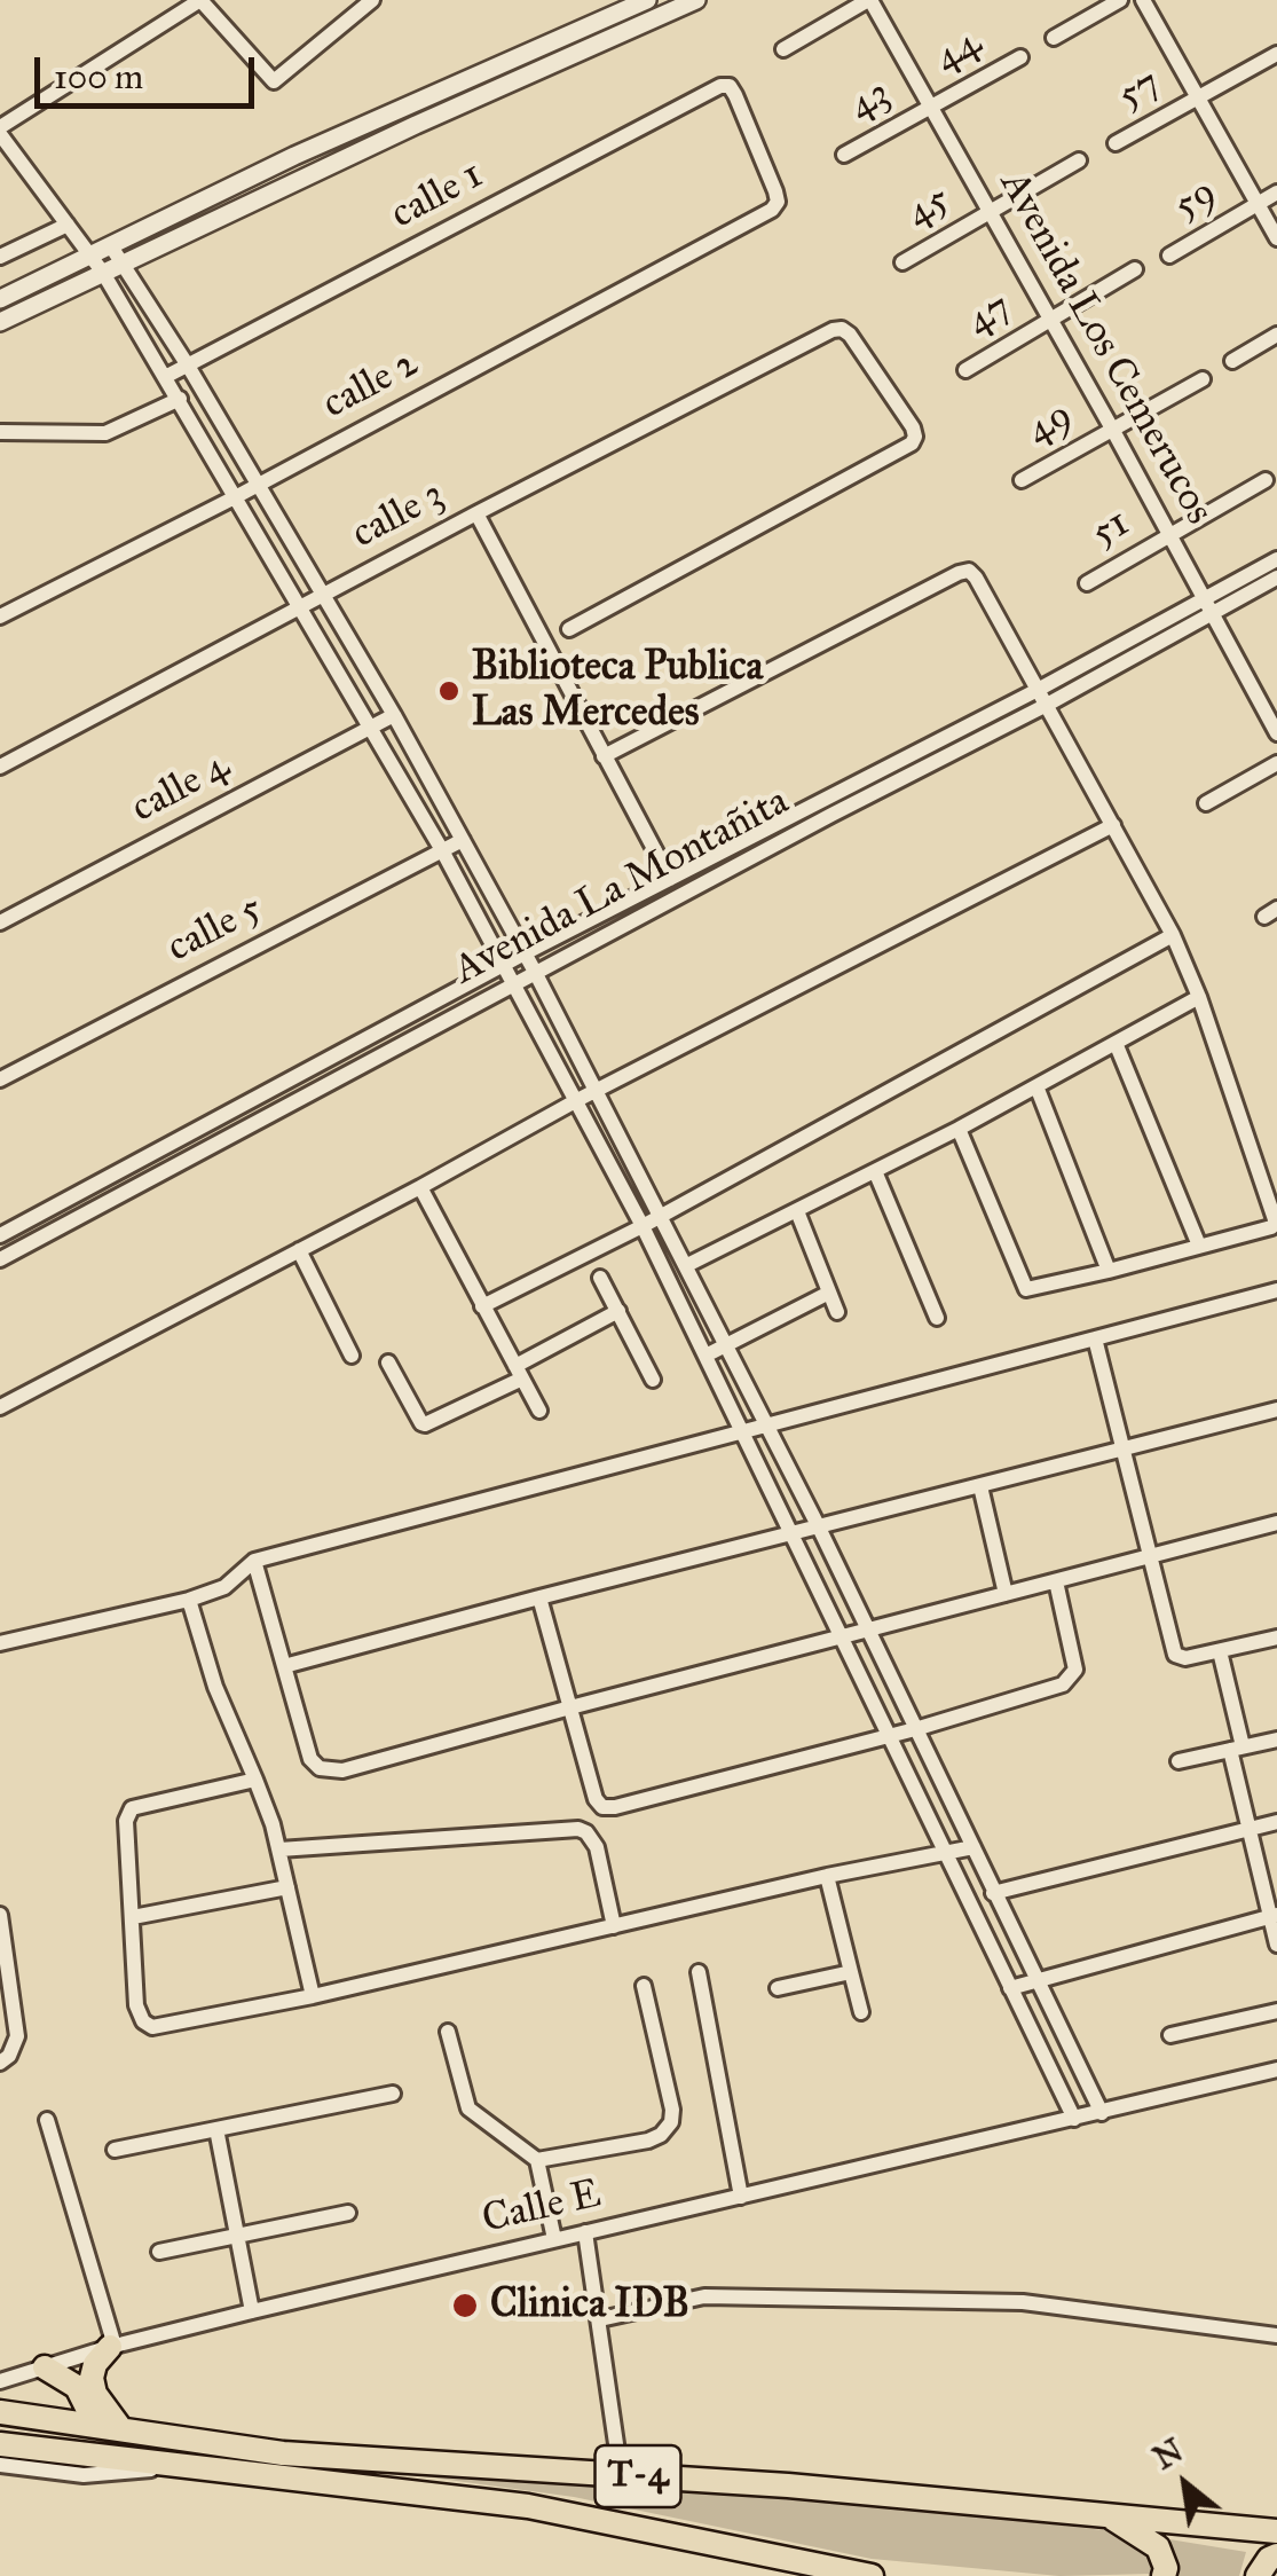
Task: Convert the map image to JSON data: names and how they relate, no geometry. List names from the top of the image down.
{
  "streets": {
    "highway": ["T-4"],
    "street": [
      "44",
      "57",
      "43",
      "calle 1",
      "59",
      "45",
      "47",
      "Avenida Los Cemerucos",
      "calle 2",
      "49",
      "calle 3",
      "51",
      "calle 4",
      "Avenida La Montañita",
      "calle 5",
      "Calle E"
    ]
  },
  "crossings": [
    ["44", "43"],
    ["44", "Avenida Los Cemerucos"],
    ["43", "Avenida Los Cemerucos"],
    ["calle 1", "calle 2"],
    ["45", "Avenida Los Cemerucos"],
    ["47", "Avenida Los Cemerucos"],
    ["Avenida Los Cemerucos", "49"],
    ["Avenida Los Cemerucos", "51"],
    ["Avenida Los Cemerucos", "Avenida La Montañita"]
  ],
  "places": ["Biblioteca Publica Las Mercedes", "Clinica IDB"],
  "scale_bar": "100 m",
  "north": "top left"
}
